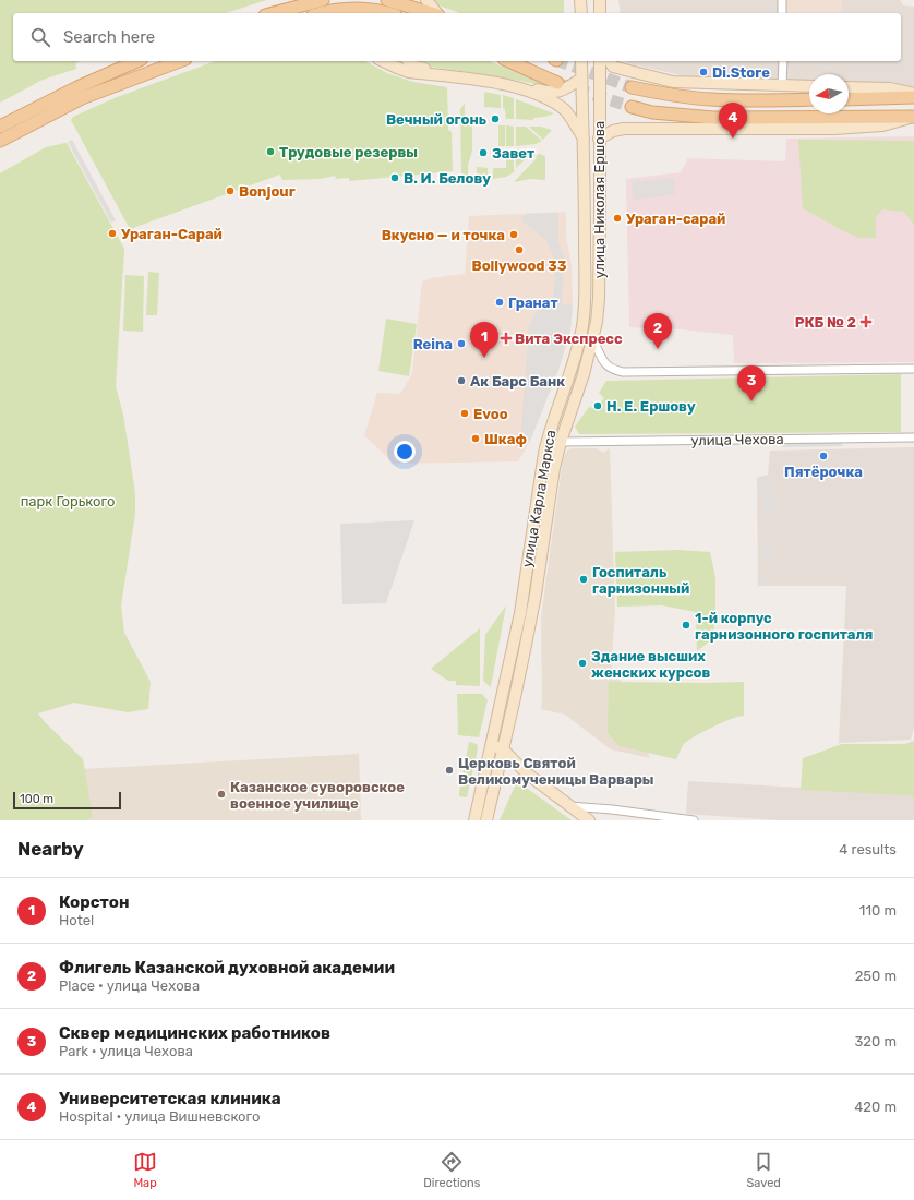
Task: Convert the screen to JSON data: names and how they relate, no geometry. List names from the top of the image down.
{
  "streets": {
    "main road": ["улица Николая Ершова", "улица Карла Маркса"],
    "street": ["улица Чехова"]
  },
  "crossings": [
    ["улица Николая Ершова", "улица Карла Маркса"],
    ["улица Чехова", "улица Карла Маркса"]
  ],
  "parks": ["парк Горького"],
  "places": {
    "other": [
      "Di.Store",
      "Вечный огонь",
      "Трудовые резервы",
      "Завет",
      "В. И. Белову",
      "Bonjour",
      "Ураган-сарай",
      "Ураган-Сарай",
      "Вкусно — и точка",
      "Bollywood 33",
      "Гранат",
      "Reina",
      "Ак Барс Банк",
      "Н. Е. Ершову",
      "Evoo",
      "Шкаф",
      "Пятёрочка",
      "Госпиталь гарнизонный",
      "1-й корпус гарнизонного госпиталя",
      "Здание высших женских курсов",
      "Церковь Святой Великомученицы Варвары",
      "Казанское суворовское военное училище"
    ],
    "health": ["РКБ № 2", "Вита Экспресс"]
  },
  "scale_bar": "100 m",
  "north": "left",
  "page": {
    "search": "Search here",
    "pins": [
      "4",
      "2",
      "1",
      "3"
    ],
    "scale": "100 m",
    "heading": ["Nearby", "4 results"],
    "list": [
      {
        "mark": "1",
        "name": "Корстон",
        "note": "Hotel",
        "value": "110 m"
      },
      {
        "mark": "2",
        "name": "Флигель Казанской духовной академии",
        "note": "Place · улица Чехова",
        "value": "250 m"
      },
      {
        "mark": "3",
        "name": "Сквер медицинских работников",
        "note": "Park · улица Чехова",
        "value": "320 m"
      },
      {
        "mark": "4",
        "name": "Университетская клиника",
        "note": "Hospital · улица Вишневского",
        "value": "420 m"
      }
    ],
    "nav": ["Map", "Directions", "Saved"]
  }
}
